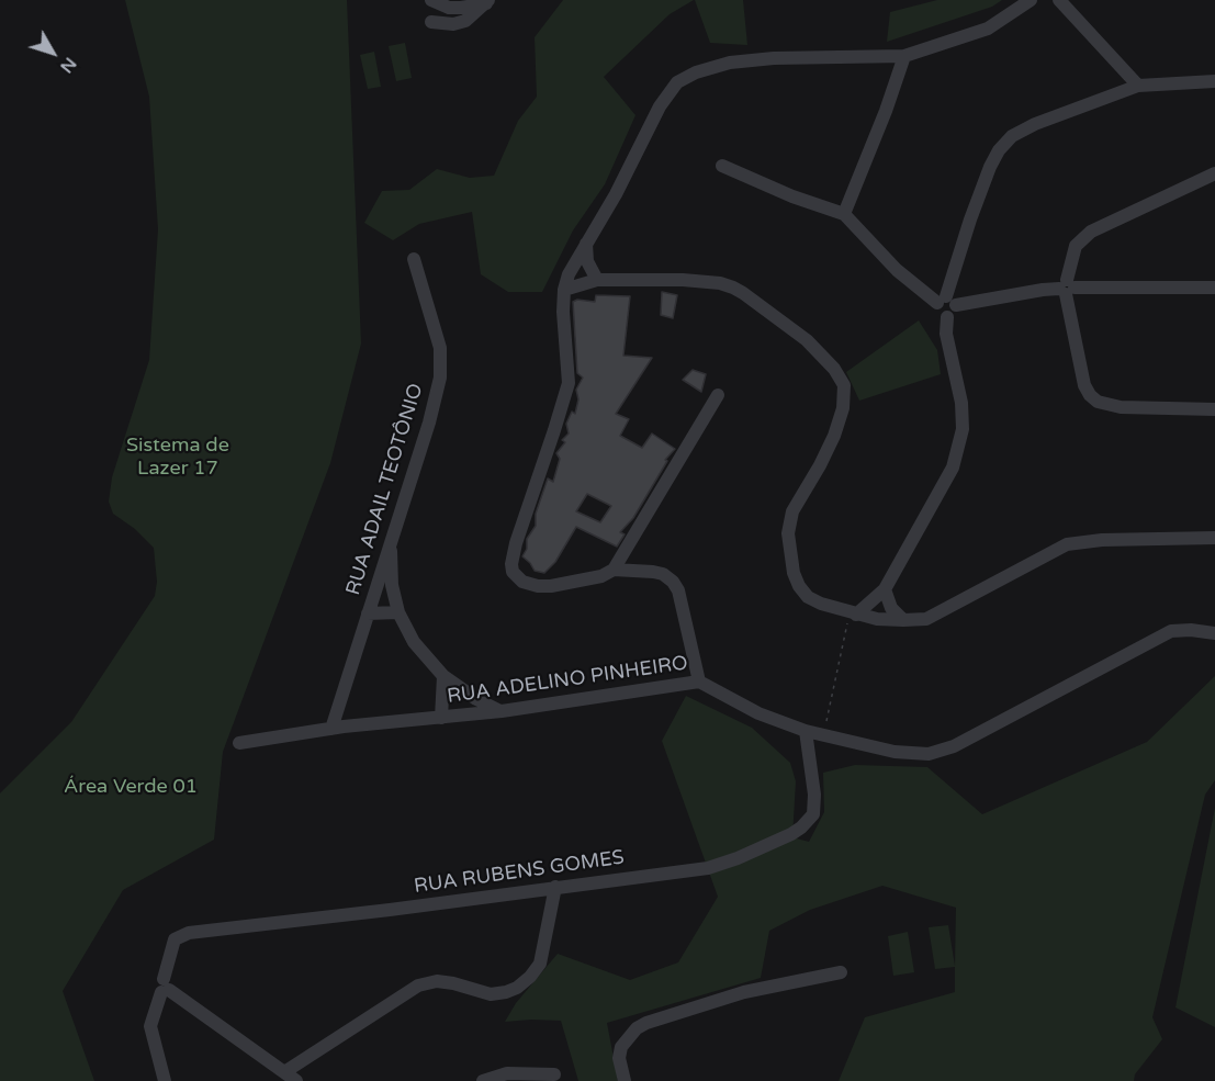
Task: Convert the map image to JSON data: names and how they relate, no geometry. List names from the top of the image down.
{
  "streets": {
    "street": ["RUA ADAIL TEOTÔNIO", "RUA ADELINO PINHEIRO", "RUA RUBENS GOMES"]
  },
  "crossings": [
    ["RUA ADAIL TEOTÔNIO", "RUA ADELINO PINHEIRO"],
    ["RUA ADELINO PINHEIRO", "RUA RUBENS GOMES"]
  ],
  "parks": ["Sistema de Lazer 17", "Área Verde 01"],
  "north": "bottom right"
}
